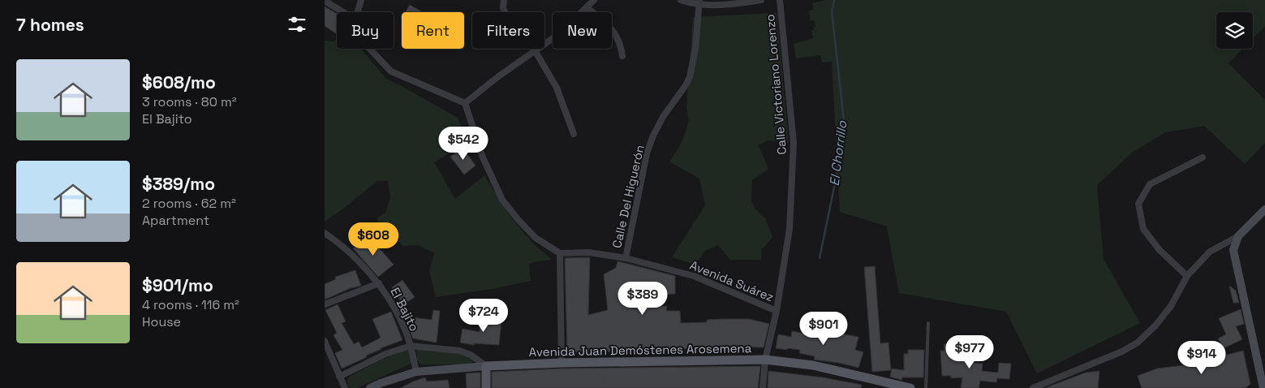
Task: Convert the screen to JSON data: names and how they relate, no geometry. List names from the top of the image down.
{
  "streets": {
    "main road": ["Avenida Juan Demóstenes Arosemena"],
    "street": [
      "Calle Victoriano Lorenzo",
      "Calle Del Higuerón",
      "Avenida Suárez",
      "El Bajito"
    ]
  },
  "crossings": [
    ["Calle Victoriano Lorenzo", "Avenida Suárez"],
    ["Calle Victoriano Lorenzo", "Avenida Juan Demóstenes Arosemena"],
    ["Calle Del Higuerón", "Avenida Suárez"],
    ["El Bajito", "Avenida Juan Demóstenes Arosemena"]
  ],
  "water": ["El Chorrillo"],
  "page": {
    "heading": "7 homes",
    "chip": [
      "Buy",
      "Rent",
      "Filters",
      "New"
    ],
    "list": [
      {
        "name": "$608/mo",
        "note": "3 rooms · 80 m² · El Bajito"
      },
      {
        "name": "$389/mo",
        "note": "2 rooms · 62 m² · Apartment"
      },
      {
        "name": "$901/mo",
        "note": "4 rooms · 116 m² · House"
      }
    ],
    "price": [
      "$542",
      "$608",
      "$389",
      "$724",
      "$901",
      "$977",
      "$914"
    ]
  }
}
